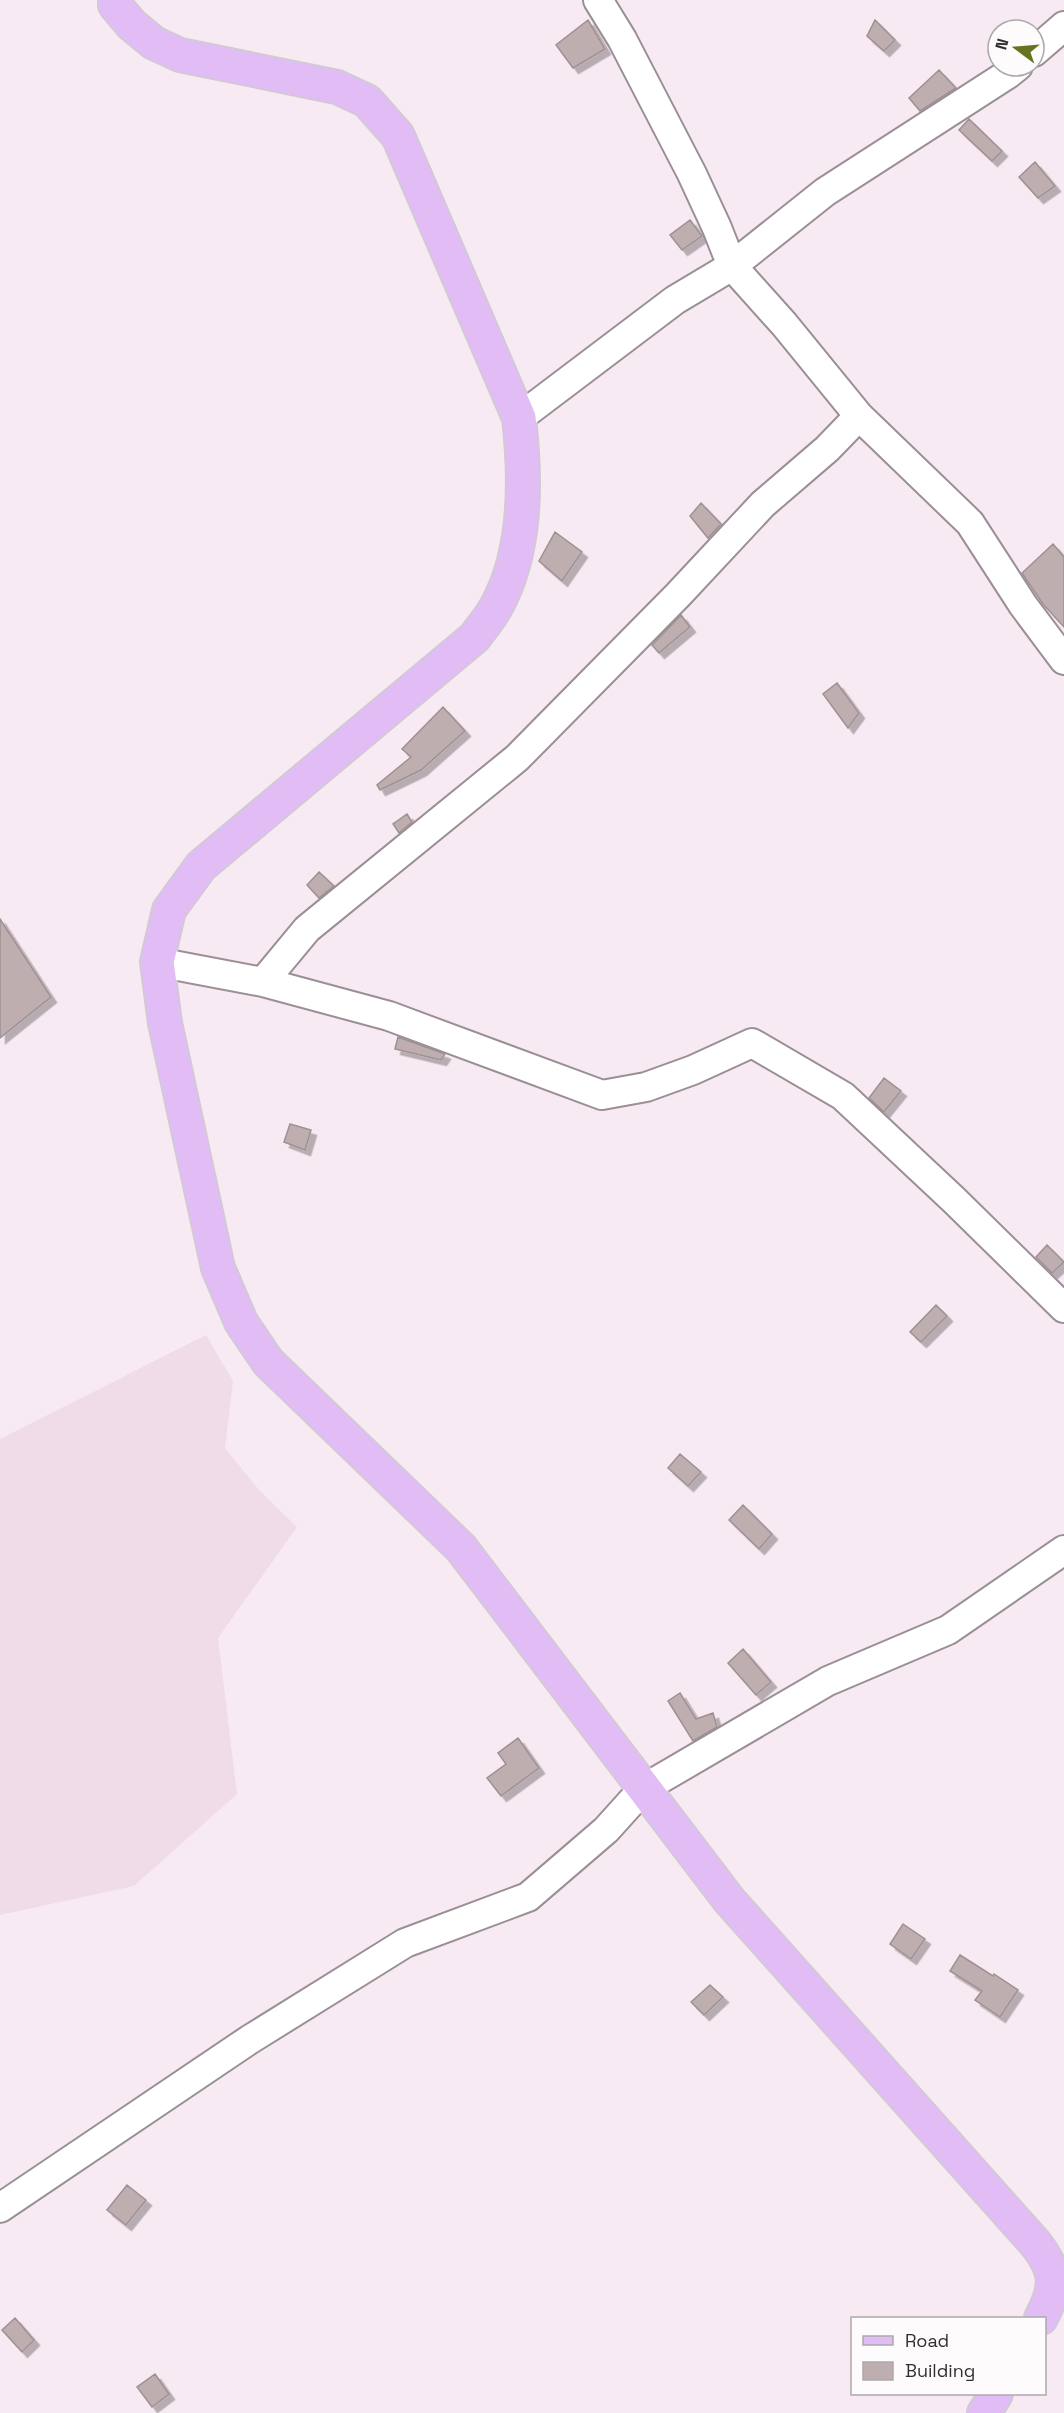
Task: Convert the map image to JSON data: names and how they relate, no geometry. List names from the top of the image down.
{
  "legend": ["Road", "Building"],
  "north": "left"
}
